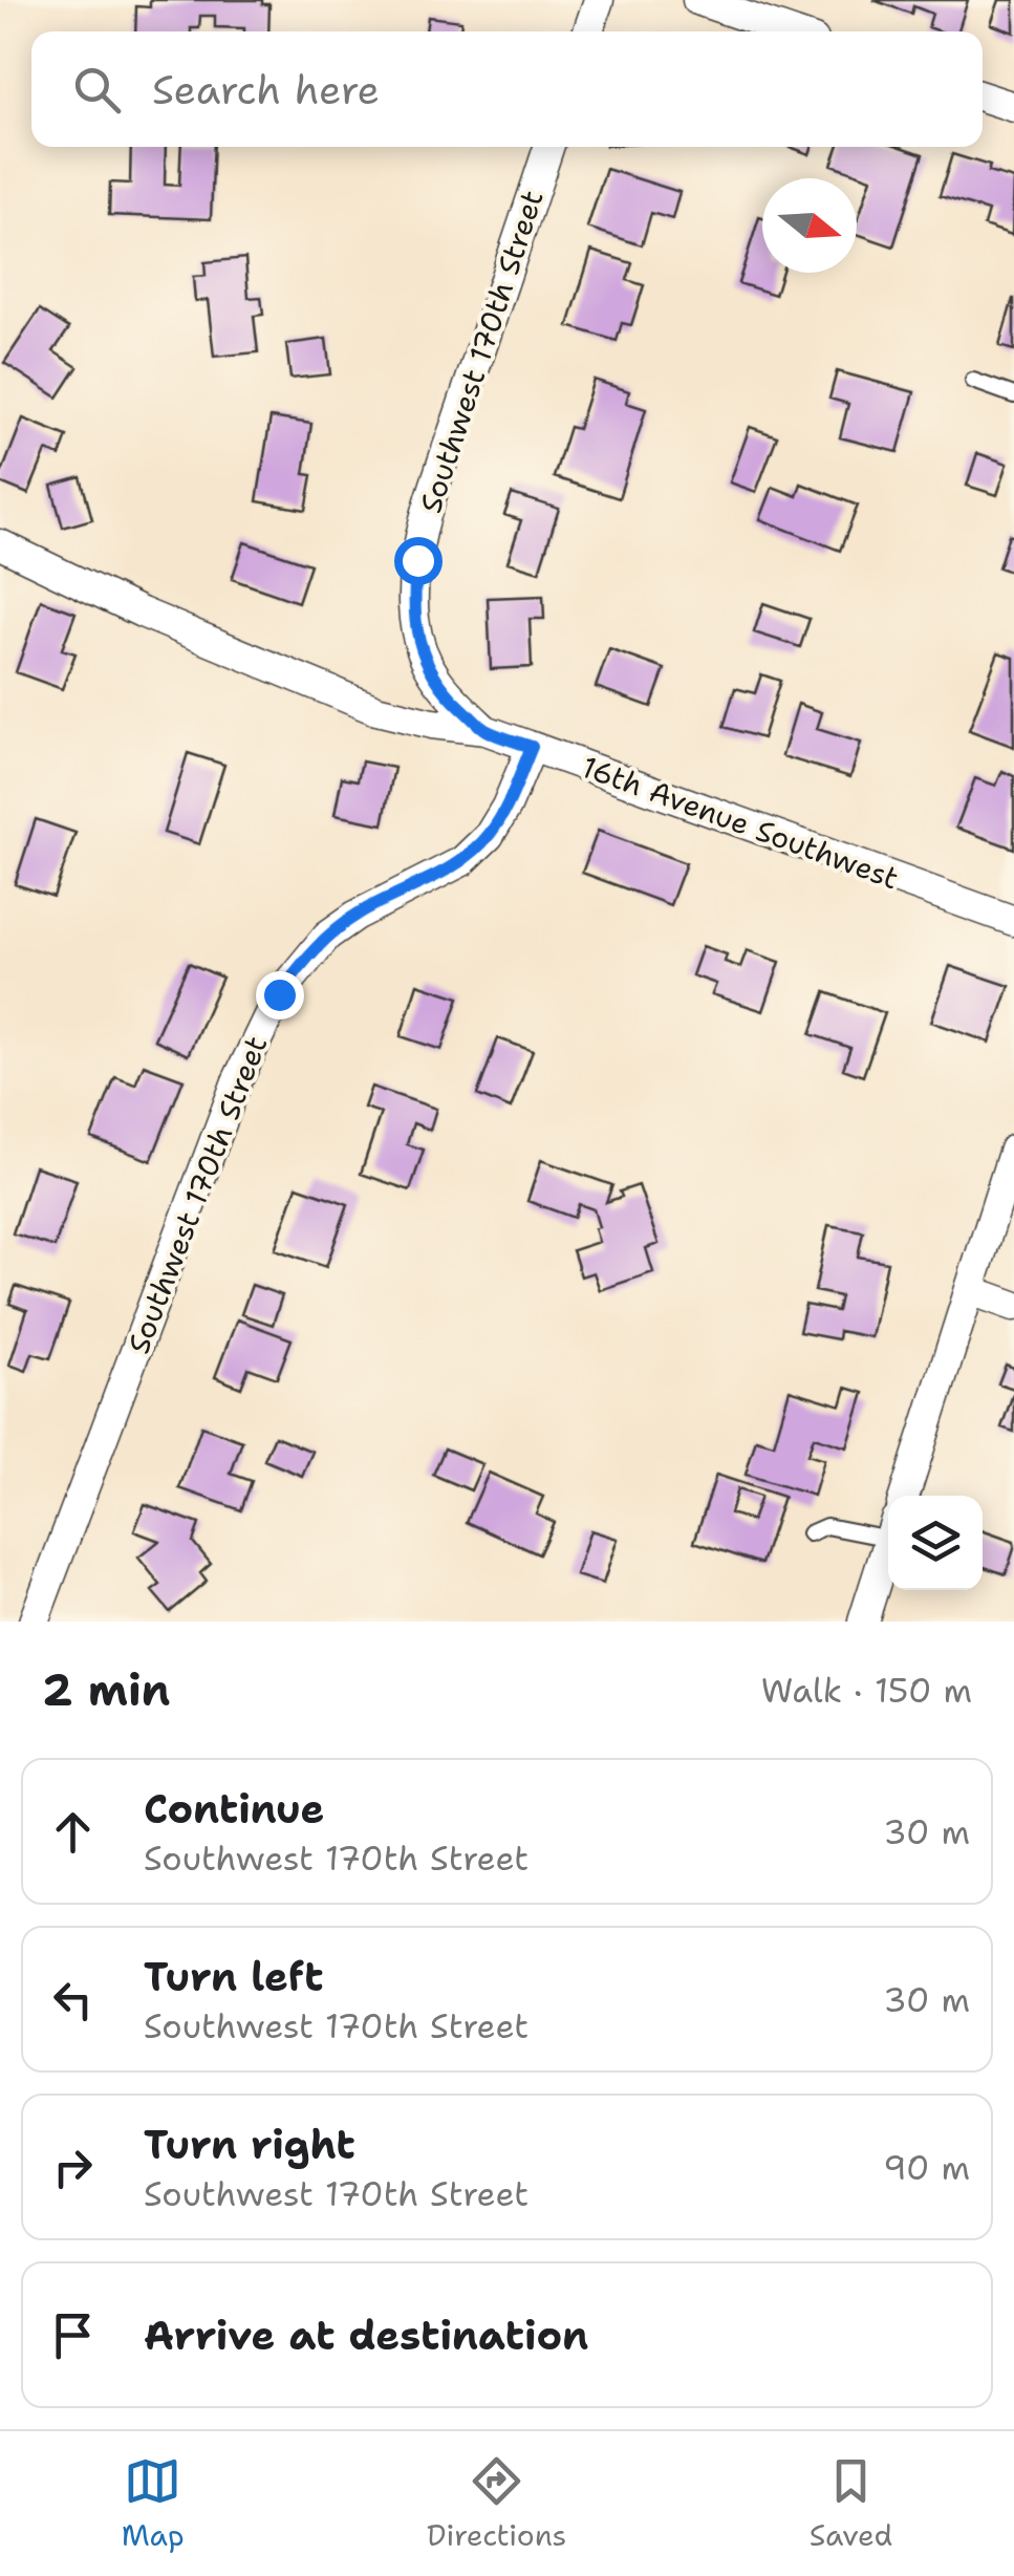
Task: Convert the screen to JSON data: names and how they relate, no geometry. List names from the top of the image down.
{
  "streets": {
    "street": ["Southwest 170th Street", "16th Avenue Southwest"]
  },
  "crossings": [
    ["Southwest 170th Street", "16th Avenue Southwest"]
  ],
  "north": "right",
  "page": {
    "search": "Search here",
    "heading": ["2 min", "Walk · 150 m"],
    "list": [
      ["Continue", "Southwest 170th Street", "30 m"],
      ["Turn left", "Southwest 170th Street", "30 m"],
      ["Turn right", "Southwest 170th Street", "90 m"],
      "Arrive at destination"
    ],
    "nav": ["Map", "Directions", "Saved"]
  }
}
